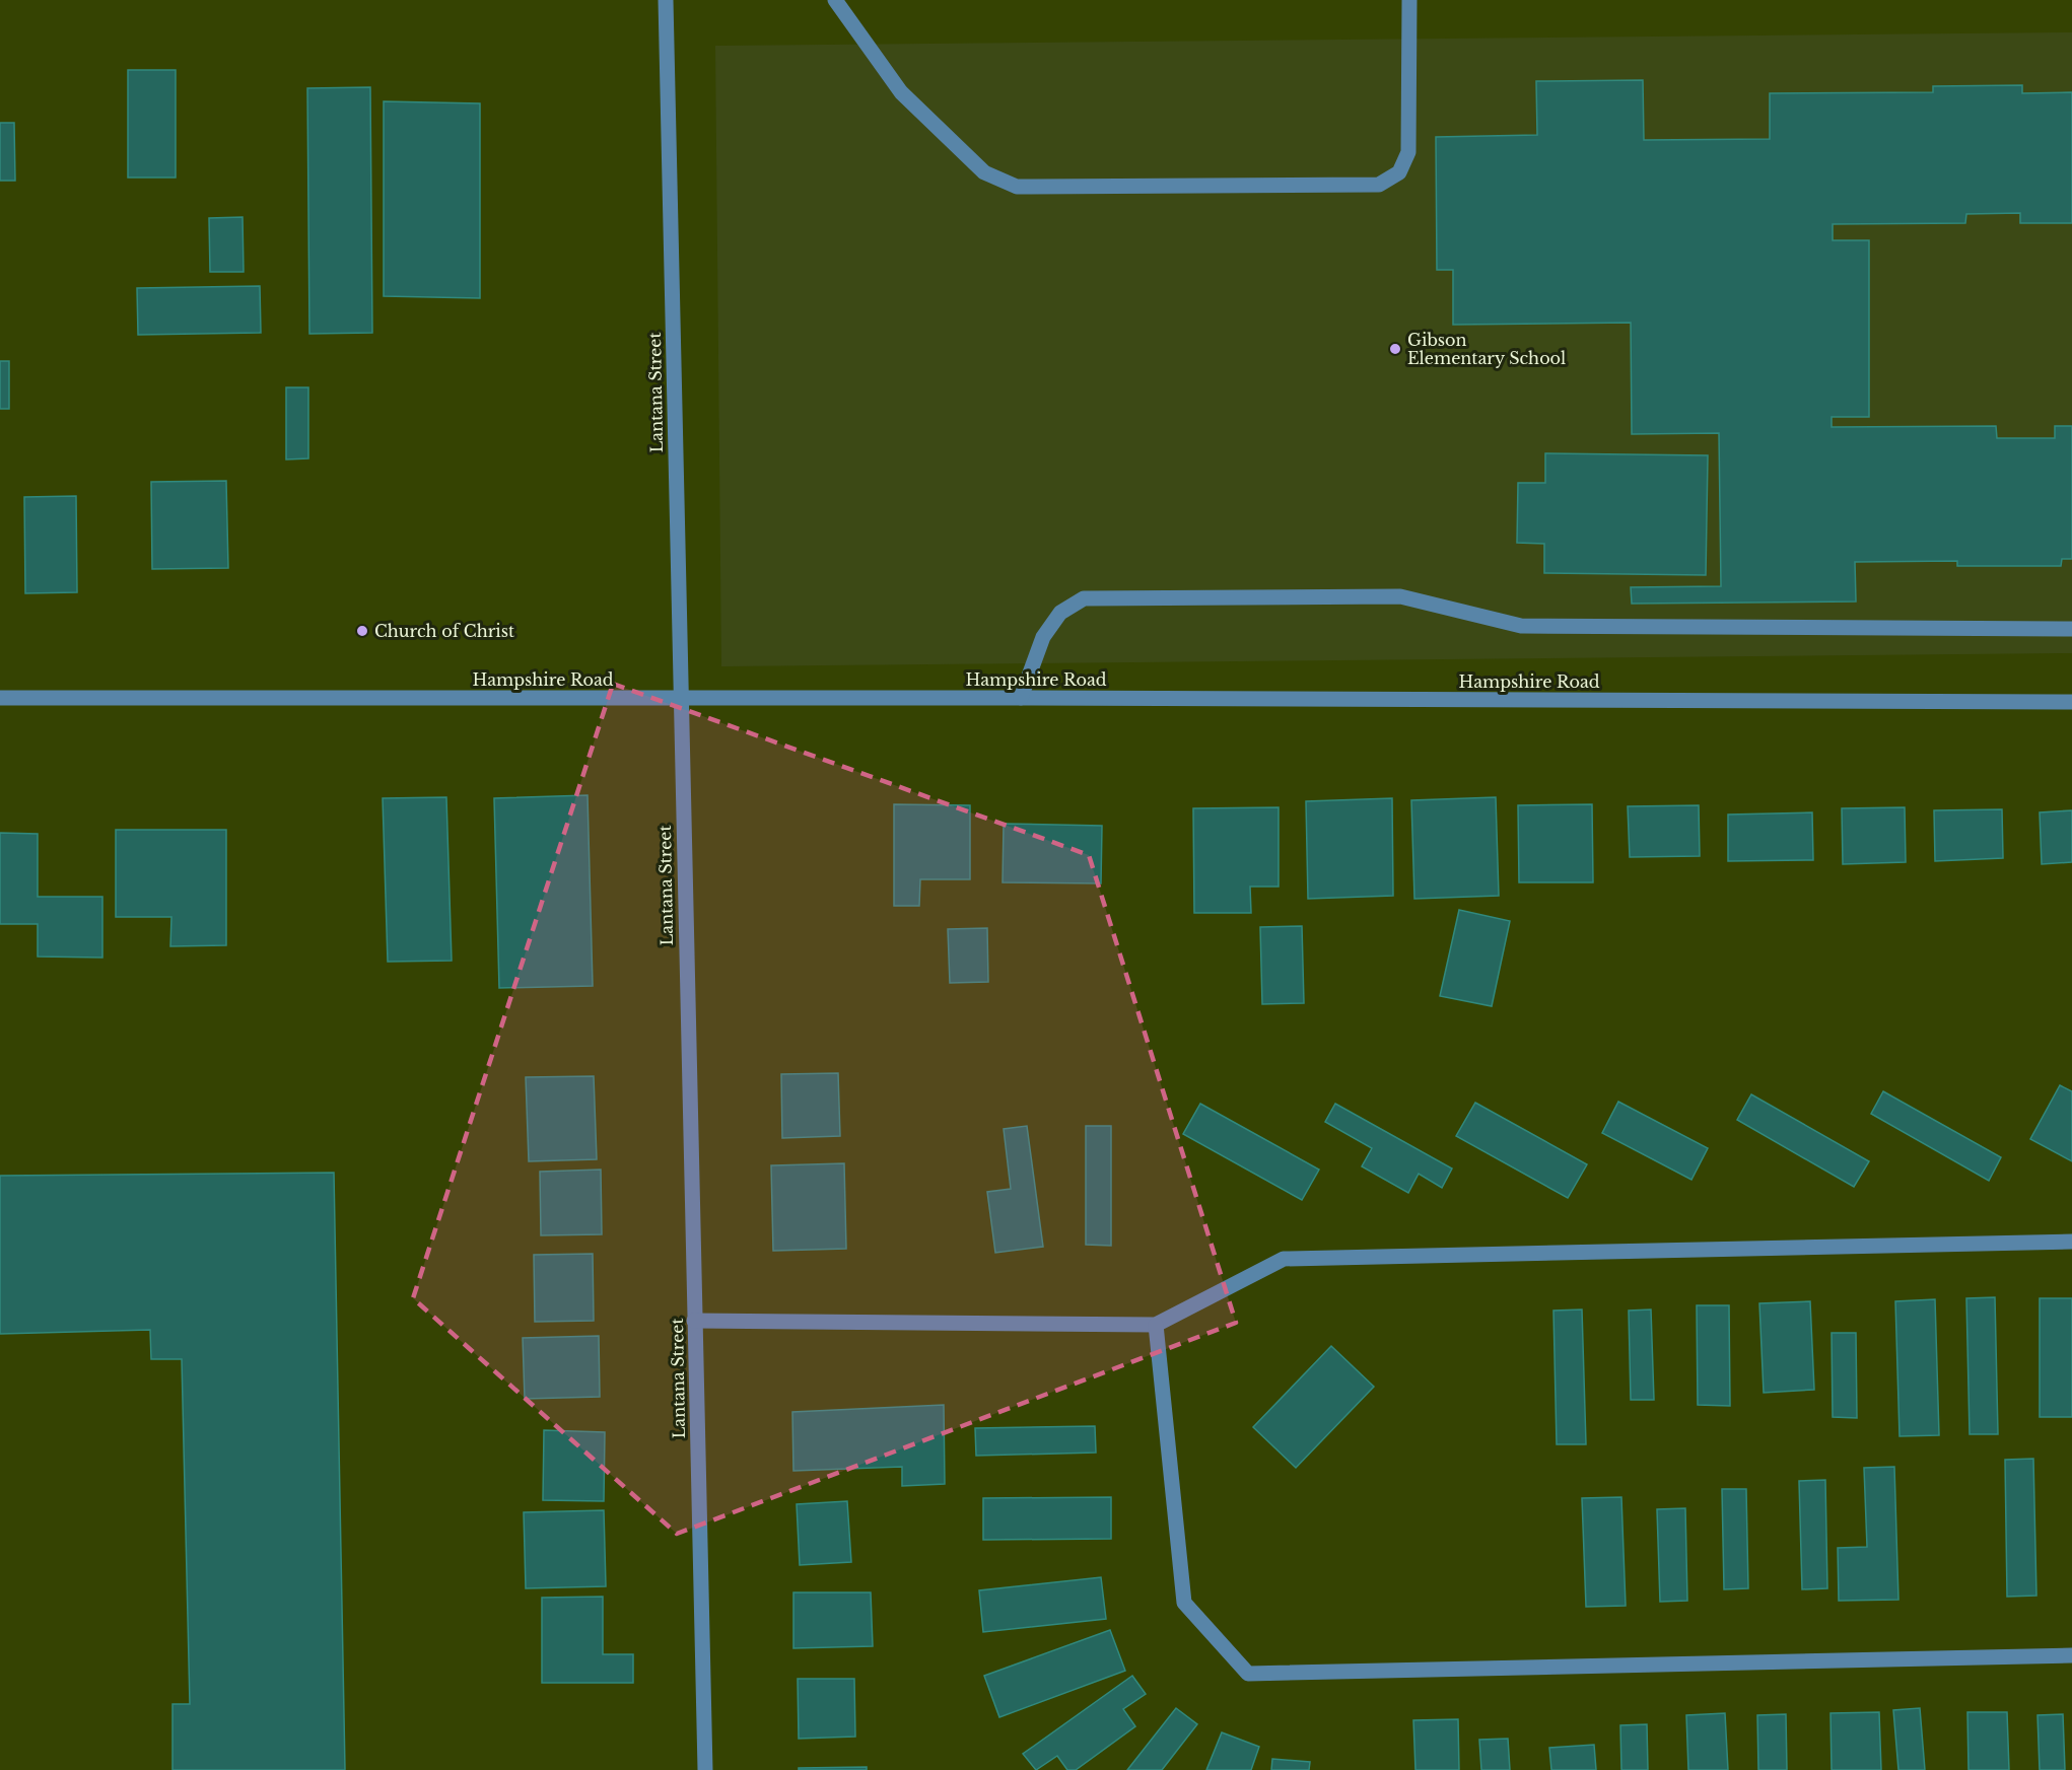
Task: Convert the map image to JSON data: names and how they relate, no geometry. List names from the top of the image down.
{
  "streets": {
    "street": ["Lantana Street", "Hampshire Road"]
  },
  "crossings": [
    ["Lantana Street", "Hampshire Road"]
  ],
  "places": ["Gibson Elementary School", "Church of Christ"]
}
